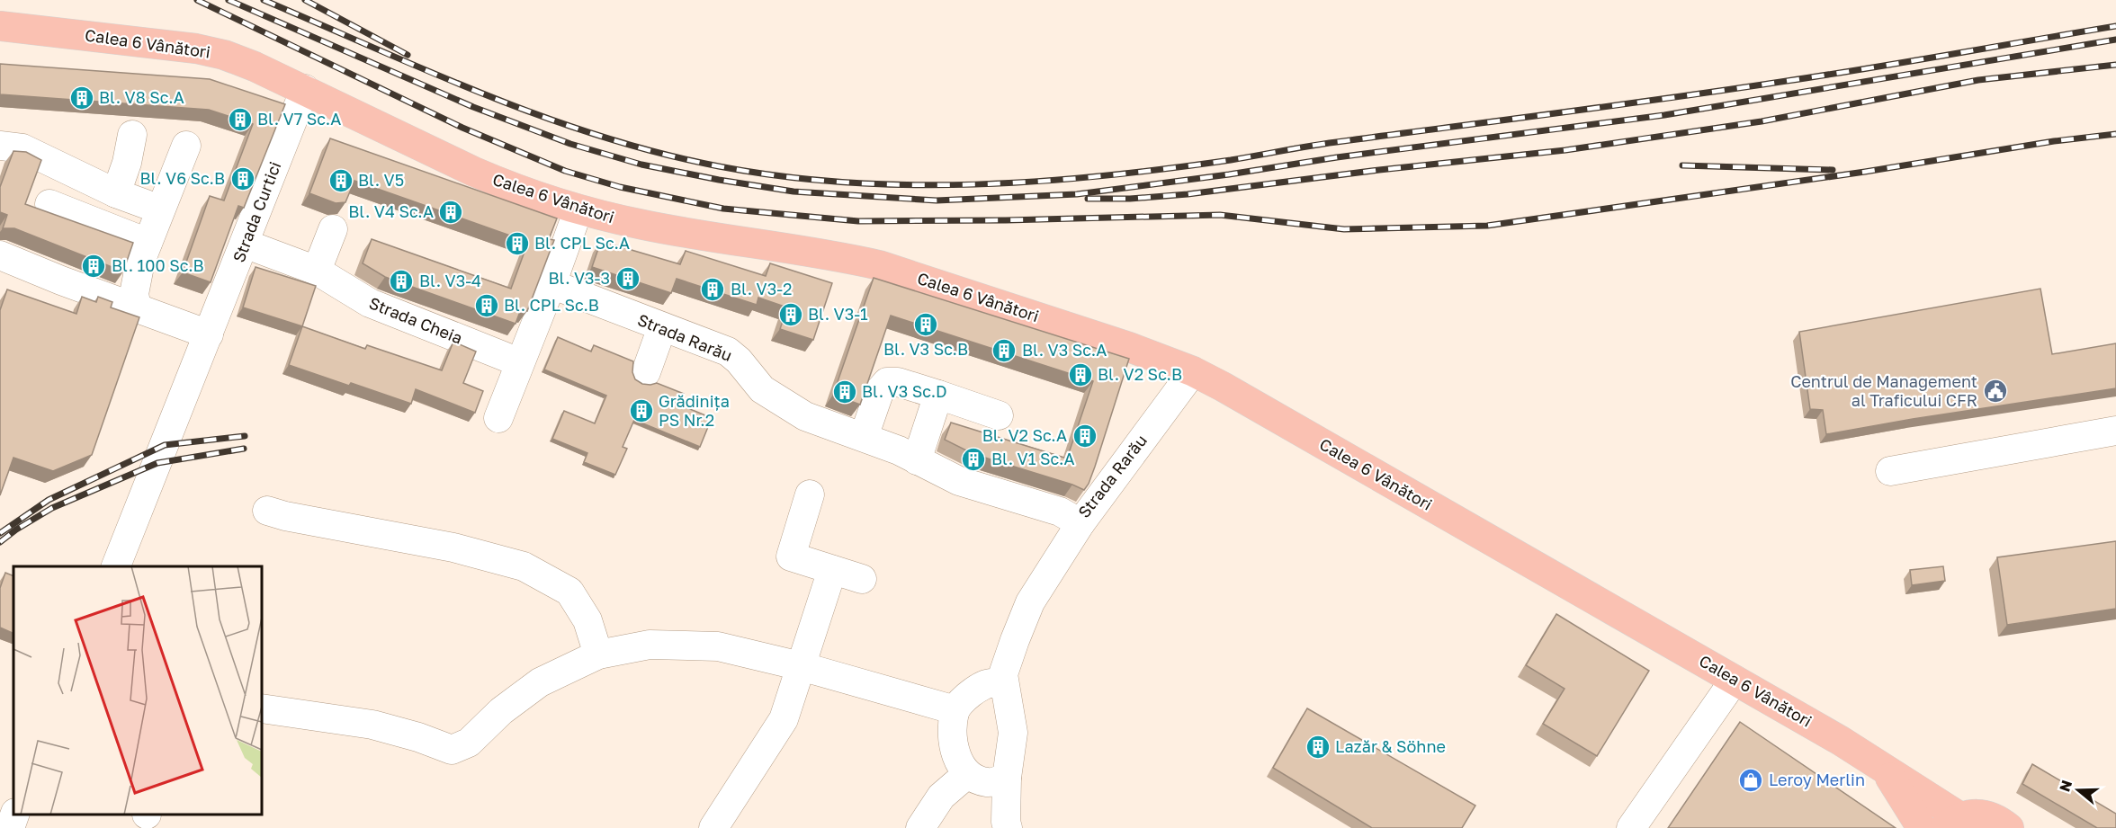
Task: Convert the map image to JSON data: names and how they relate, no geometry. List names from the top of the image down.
{
  "streets": {
    "main road": ["Calea 6 Vânători"],
    "street": ["Strada Curtici", "Strada Cheia", "Strada Rarău"]
  },
  "crossings": [
    ["Calea 6 Vânători", "Strada Curtici"],
    ["Calea 6 Vânători", "Strada Rarău"],
    ["Strada Curtici", "Strada Cheia"]
  ],
  "places": {
    "building": [
      "Bl. V8 Sc.A",
      "Bl. V7 Sc.A",
      "Bl. V6 Sc.B",
      "Bl. V5",
      "Bl. V4 Sc.A",
      "Bl. CPL Sc.A",
      "Bl. 100 Sc.B",
      "Bl. V3-3",
      "Bl. V3-4",
      "Bl. V3-2",
      "Bl. CPL Sc.B",
      "Bl. V3-1",
      "Bl. V3 Sc.B",
      "Bl. V3 Sc.A",
      "Bl. V2 Sc.B",
      "Bl. V3 Sc.D",
      "Grădinița PS Nr.2",
      "Bl. V2 Sc.A",
      "Bl. V1 Sc.A",
      "Lazăr & Söhne"
    ],
    "public building": ["Centrul de Management al Traficului CFR"],
    "shop": ["Leroy Merlin"]
  },
  "north": "left"
}
